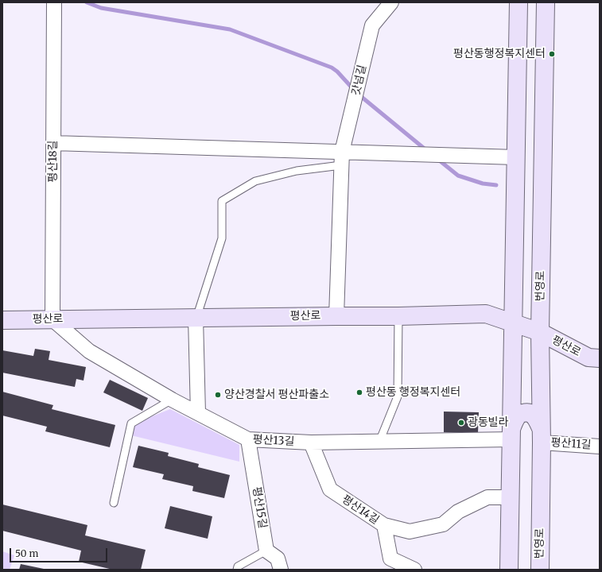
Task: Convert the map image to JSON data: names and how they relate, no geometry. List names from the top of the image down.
{
  "streets": {
    "main road": ["번영로", "평산로"],
    "street": [
      "갓넘길",
      "평산18길",
      "평산13길",
      "평산11길",
      "평산15길",
      "평산14길"
    ]
  },
  "crossings": [
    ["갓넘길", "평산로"],
    ["평산18길", "평산로"],
    ["평산18길", "평산13길"],
    ["번영로", "평산로"],
    ["번영로", "평산11길"],
    ["평산로", "평산13길"],
    ["평산13길", "평산15길"],
    ["평산13길", "평산14길"]
  ],
  "places": [
    "평산동행정복지센터",
    "평산동 행정복지센터",
    "양산경찰서 평산파출소",
    "광동빌라"
  ],
  "scale_bar": "50 m"
}
